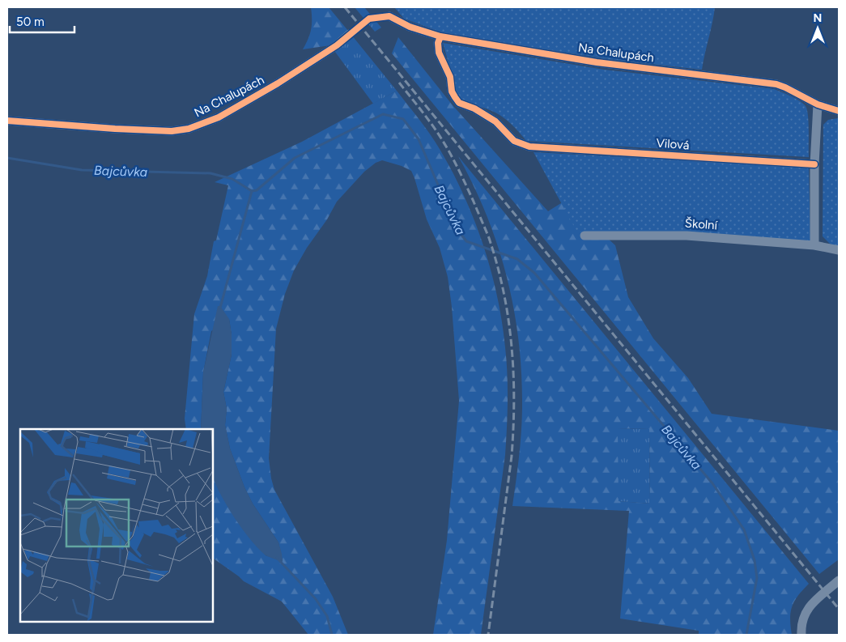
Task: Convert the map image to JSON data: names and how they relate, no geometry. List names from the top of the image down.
{
  "streets": {
    "street": ["Na Chalupách", "Vilová", "Školní"]
  },
  "crossings": [
    ["Na Chalupách", "Vilová"]
  ],
  "water": ["Bajcůvka"],
  "scale_bar": "50 m",
  "north": "top"
}
